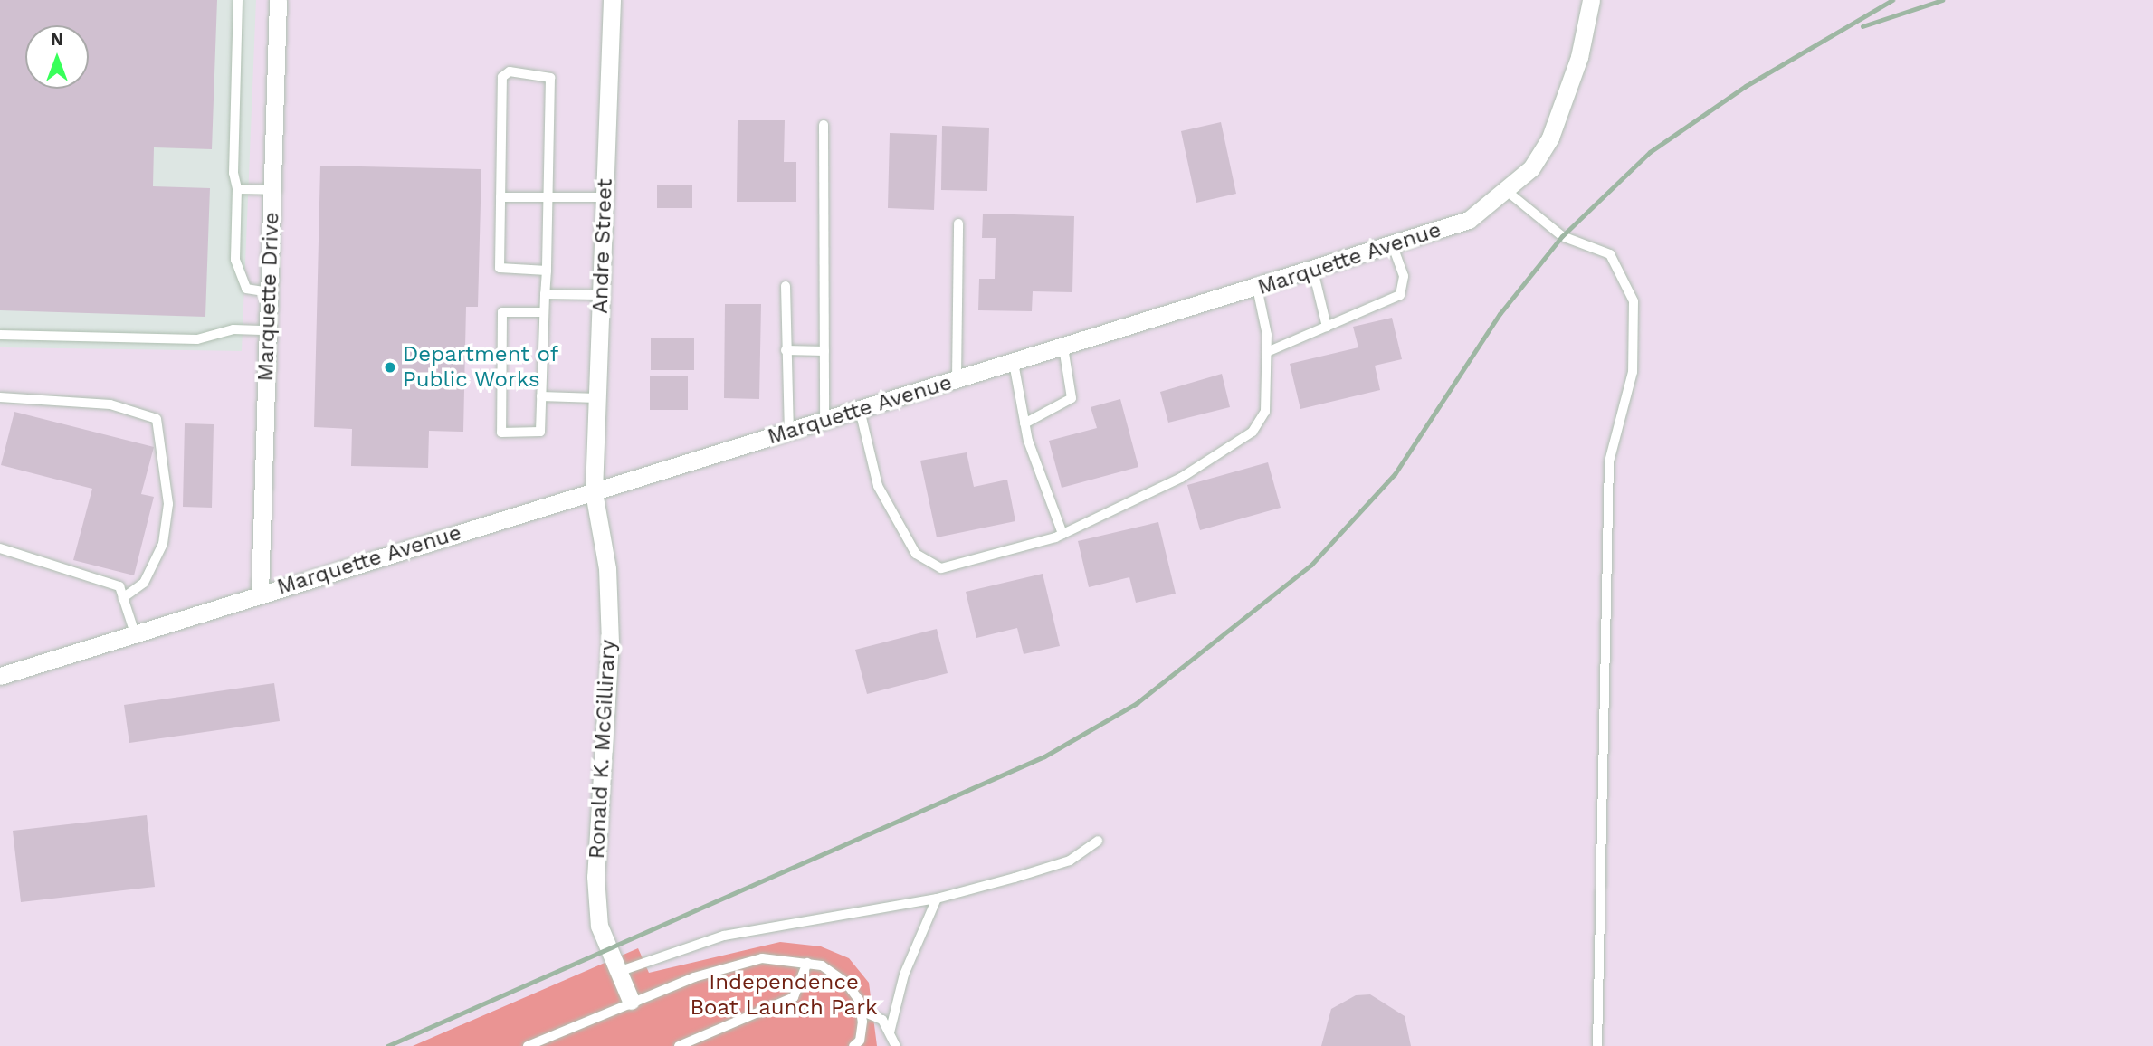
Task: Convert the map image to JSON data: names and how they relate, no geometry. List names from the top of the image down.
{
  "streets": {
    "street": [
      "Andre Street",
      "Marquette Avenue",
      "Marquette Drive",
      "Ronald K. McGillirary"
    ]
  },
  "crossings": [
    ["Andre Street", "Marquette Avenue"],
    ["Andre Street", "Ronald K. McGillirary"],
    ["Marquette Avenue", "Marquette Drive"],
    ["Marquette Avenue", "Ronald K. McGillirary"]
  ],
  "parks": ["Independence Boat Launch Park"],
  "places": ["Department of Public Works"],
  "north": "top"
}
